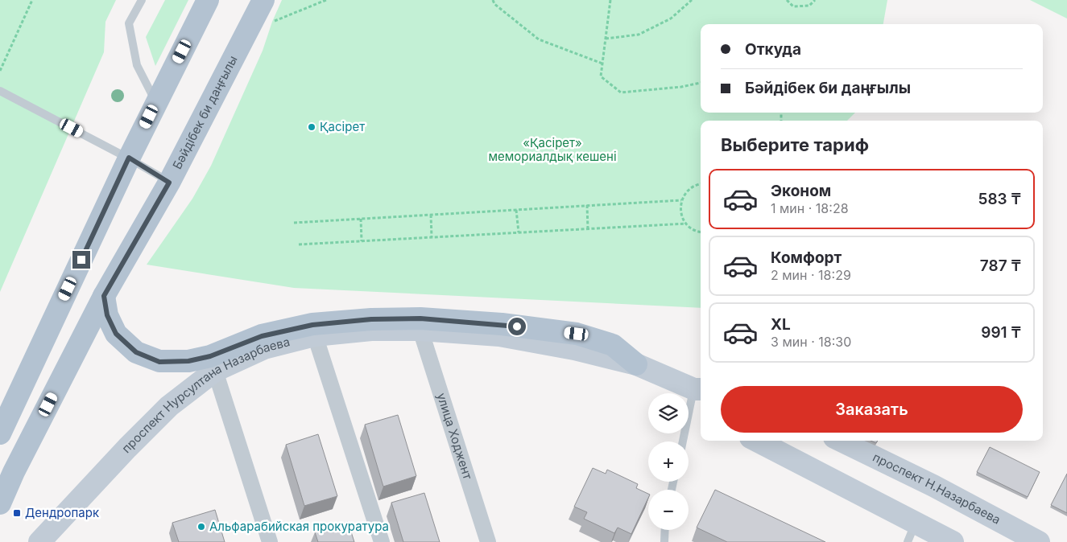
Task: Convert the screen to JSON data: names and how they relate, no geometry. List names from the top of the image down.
{
  "streets": {
    "main road": ["Бәйдібек би даңғылы", "проспект Нурсултана Назарбаева", "проспект Н.Назарбаева"],
    "street": ["улица Ходжент"]
  },
  "crossings": [
    ["проспект Нурсултана Назарбаева", "улица Ходжент"]
  ],
  "parks": ["«Қасірет» мемориалдық кешені"],
  "places": {
    "other": ["Қасірет", "Альфарабийская прокуратура"],
    "transit": ["Дендропарк"]
  },
  "page": {
    "banner": ["Откуда", "Бәйдібек би даңғылы"],
    "heading": "Выберите тариф",
    "list": [
      {
        "name": "Эконом",
        "note": "1 мин · 18:28",
        "value": "583 ₸"
      },
      {
        "name": "Комфорт",
        "note": "2 мин · 18:29",
        "value": "787 ₸"
      },
      {
        "name": "XL",
        "note": "3 мин · 18:30",
        "value": "991 ₸"
      }
    ],
    "buttons": "Заказать",
    "map_buttons": ["+", "−"]
  }
}
